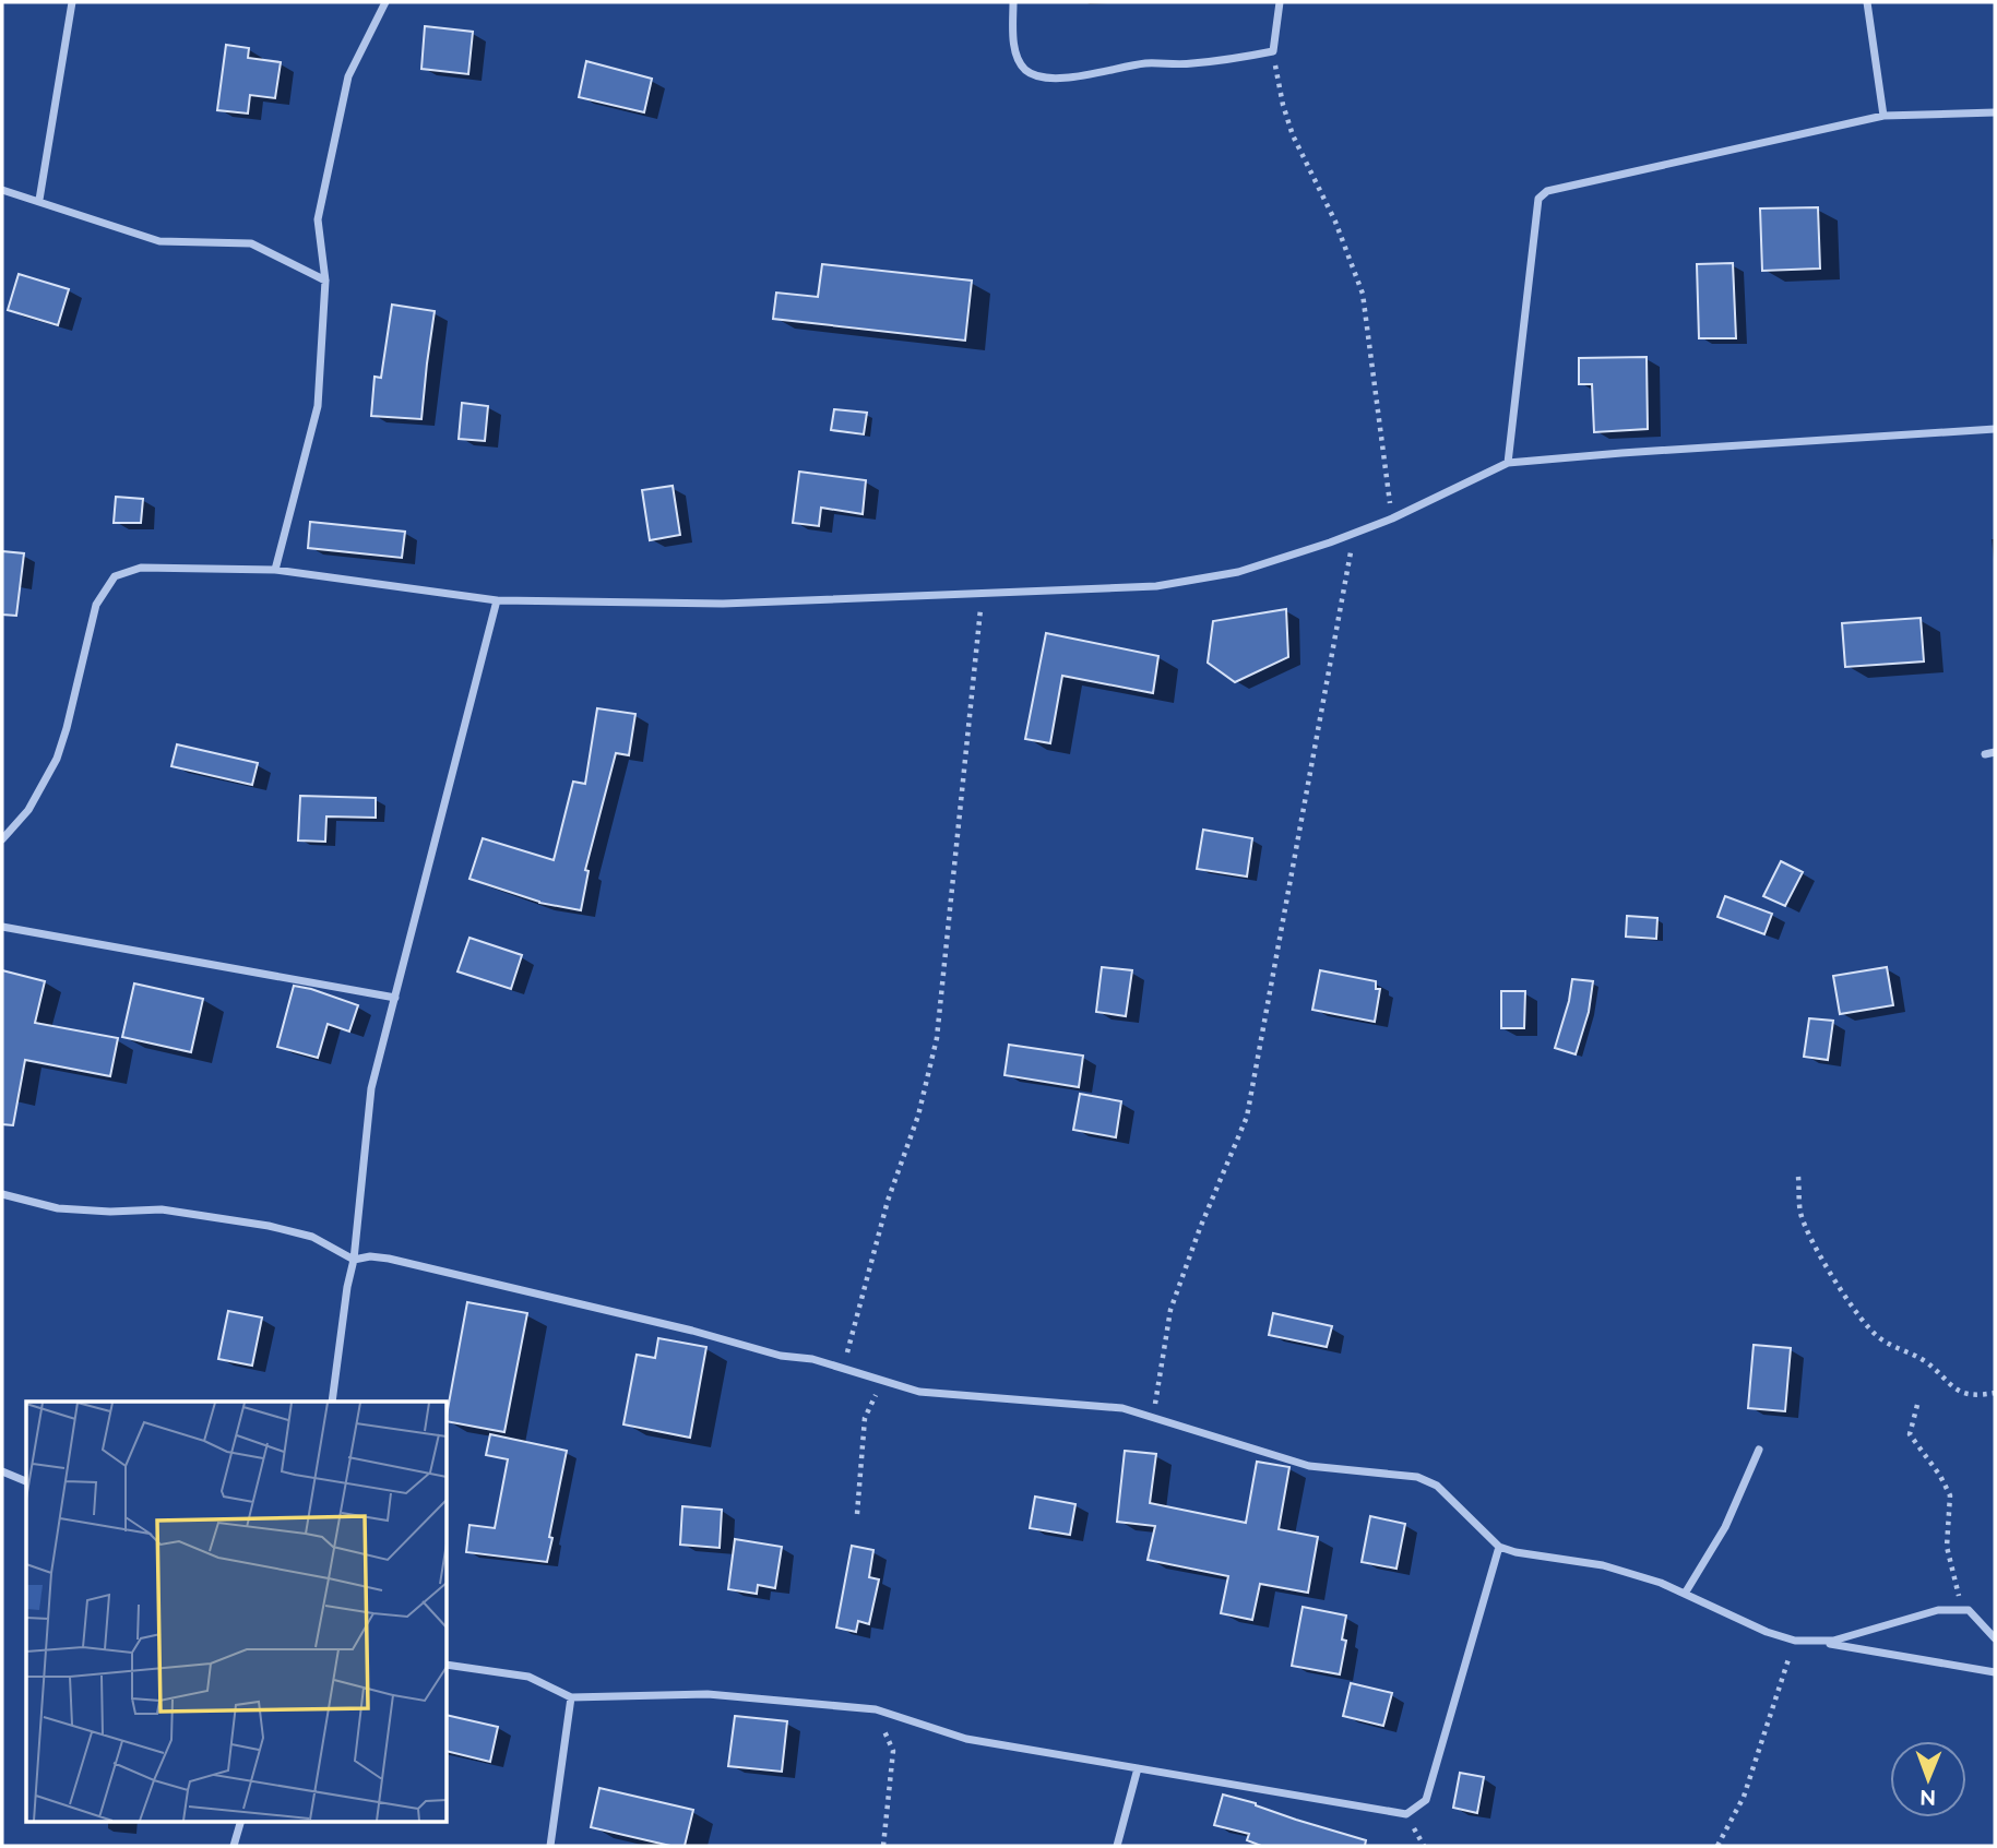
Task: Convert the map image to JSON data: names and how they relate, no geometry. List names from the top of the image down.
{
  "north": "bottom"
}
